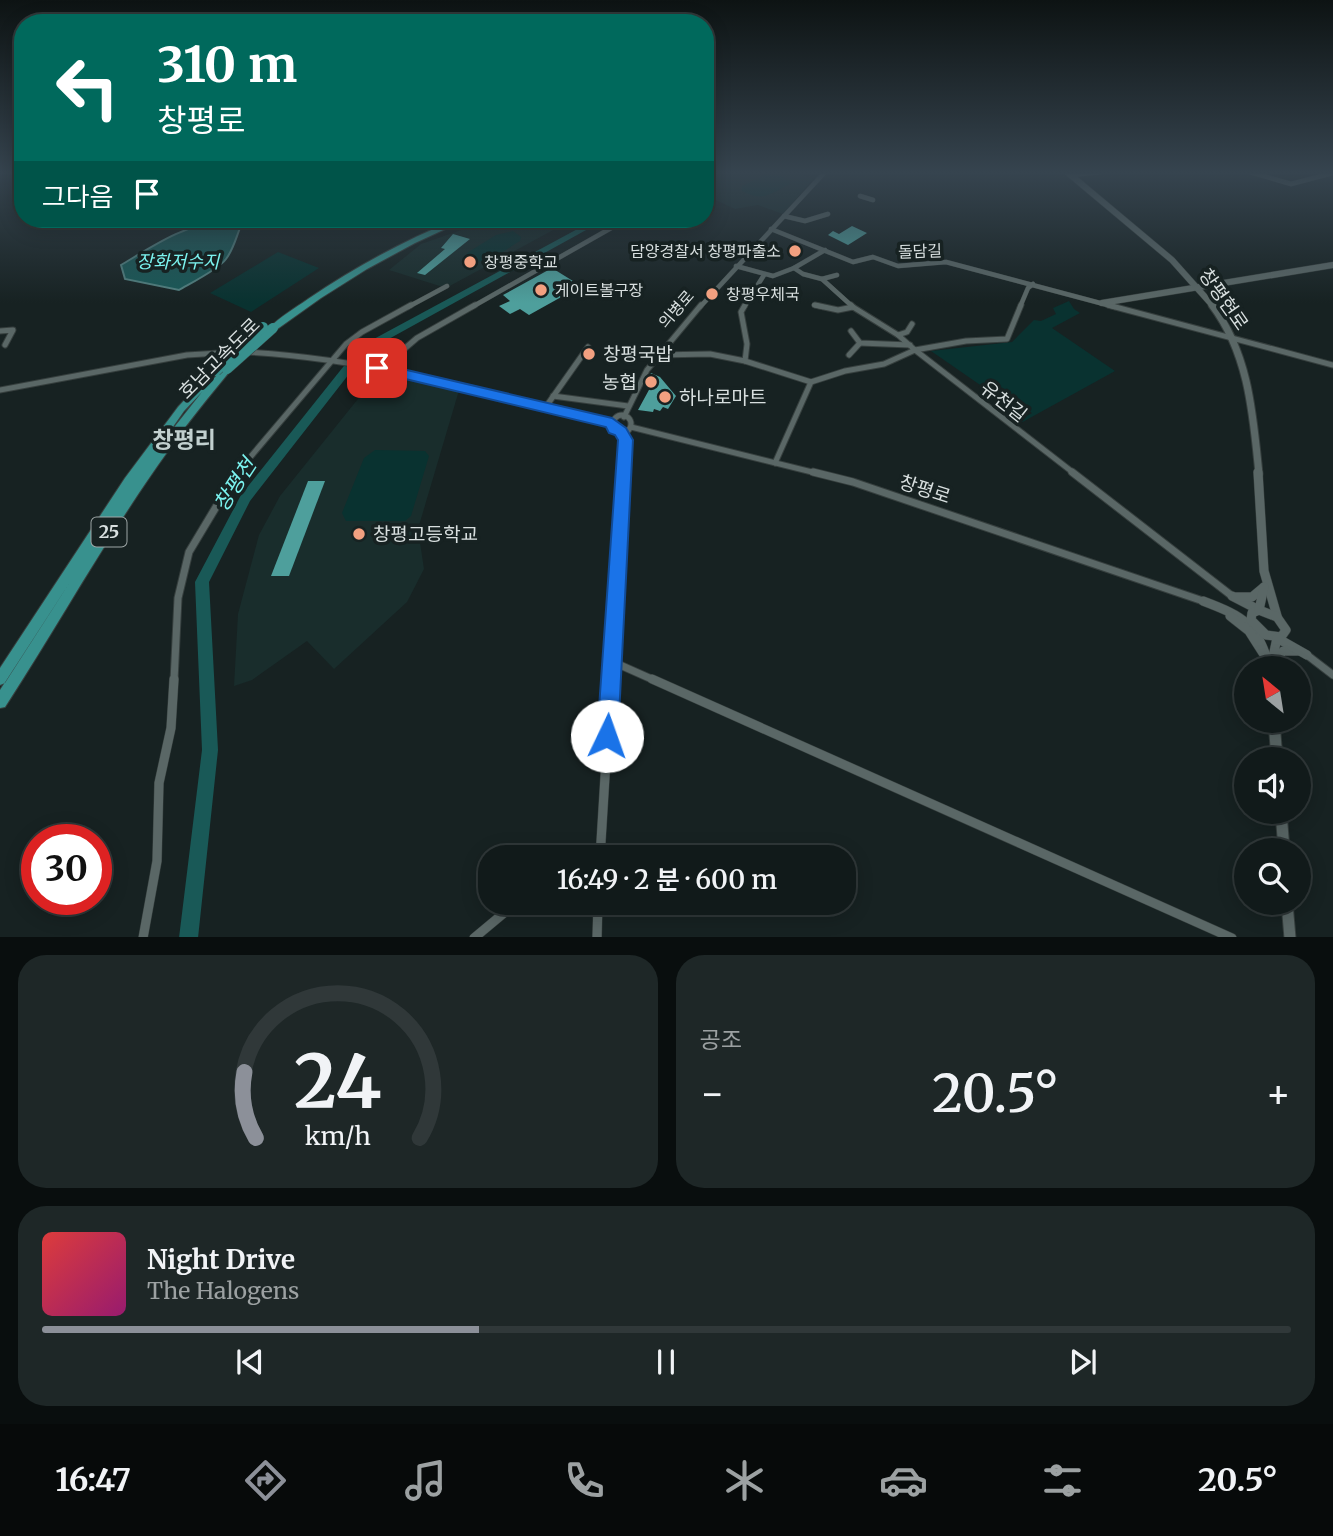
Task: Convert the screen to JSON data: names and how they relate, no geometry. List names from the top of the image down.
{
  "streets": {
    "highway": ["호남고속도로", "25"],
    "main road": ["창평현로"],
    "street": [
      "돌담길",
      "의병로",
      "유천길",
      "창평로"
    ]
  },
  "crossings": [
    ["돌담길", "창평현로"],
    ["돌담길", "의병로"],
    ["의병로", "창평로"]
  ],
  "districts": ["창평리"],
  "water": ["장화저수지", "창평천"],
  "places": [
    "담양경찰서 창평파출소",
    "창평중학교",
    "게이트볼구장",
    "창평우체국",
    "창평국밥",
    "농협",
    "하나로마트",
    "창평고등학교"
  ],
  "north": "top left",
  "page": {
    "turn": ["310 m", "창평로"],
    "then": "그다음",
    "limit": "30",
    "trip": "16:49 · 2 분 · 600 m",
    "tile": "공조",
    "heat": ["−", "20.5°", "+"],
    "song": ["Night Drive", "The Halogens"],
    "tabs": ["16:47", "20.5°"],
    "gauge": ["24", "km/h"]
  }
}
